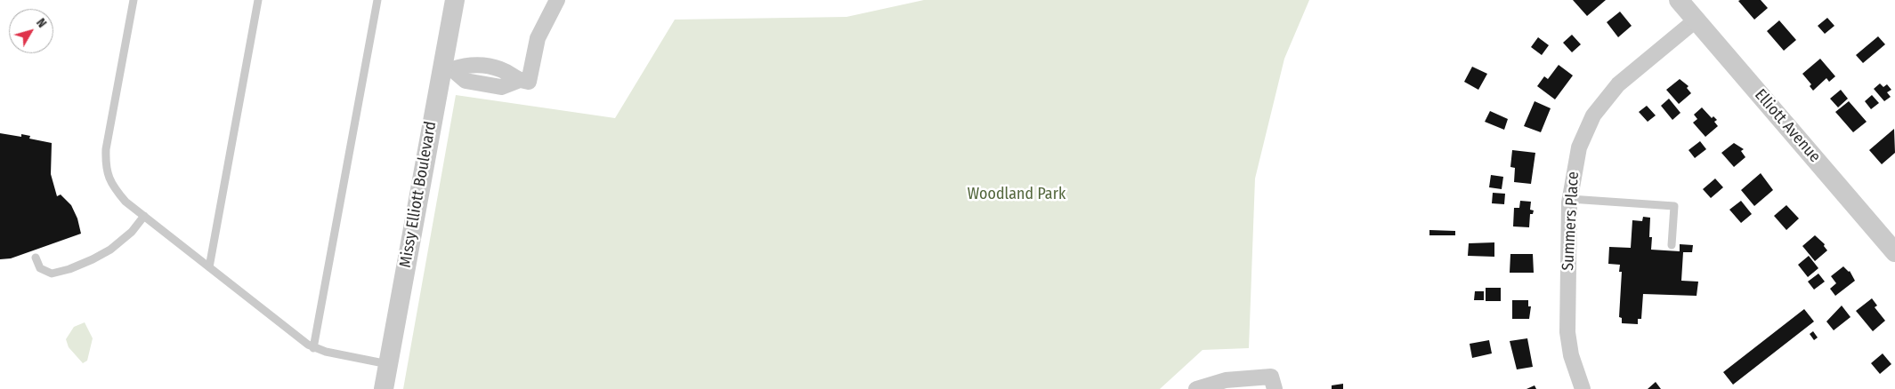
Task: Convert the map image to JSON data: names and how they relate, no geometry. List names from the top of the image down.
{
  "streets": {
    "street": ["Elliott Avenue", "Missy Elliott Boulevard", "Summers Place"]
  },
  "crossings": [
    ["Elliott Avenue", "Summers Place"]
  ],
  "parks": ["Woodland Park"],
  "north": "top right"
}
